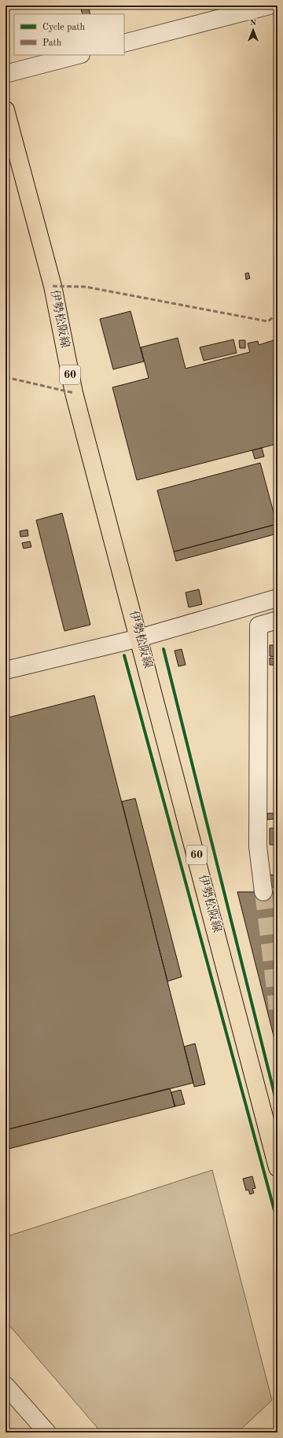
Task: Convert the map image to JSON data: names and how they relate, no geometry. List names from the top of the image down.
{
  "streets": {
    "main road": ["伊勢松阪線", "60"]
  },
  "legend": ["Cycle path", "Path"],
  "north": "top"
}
